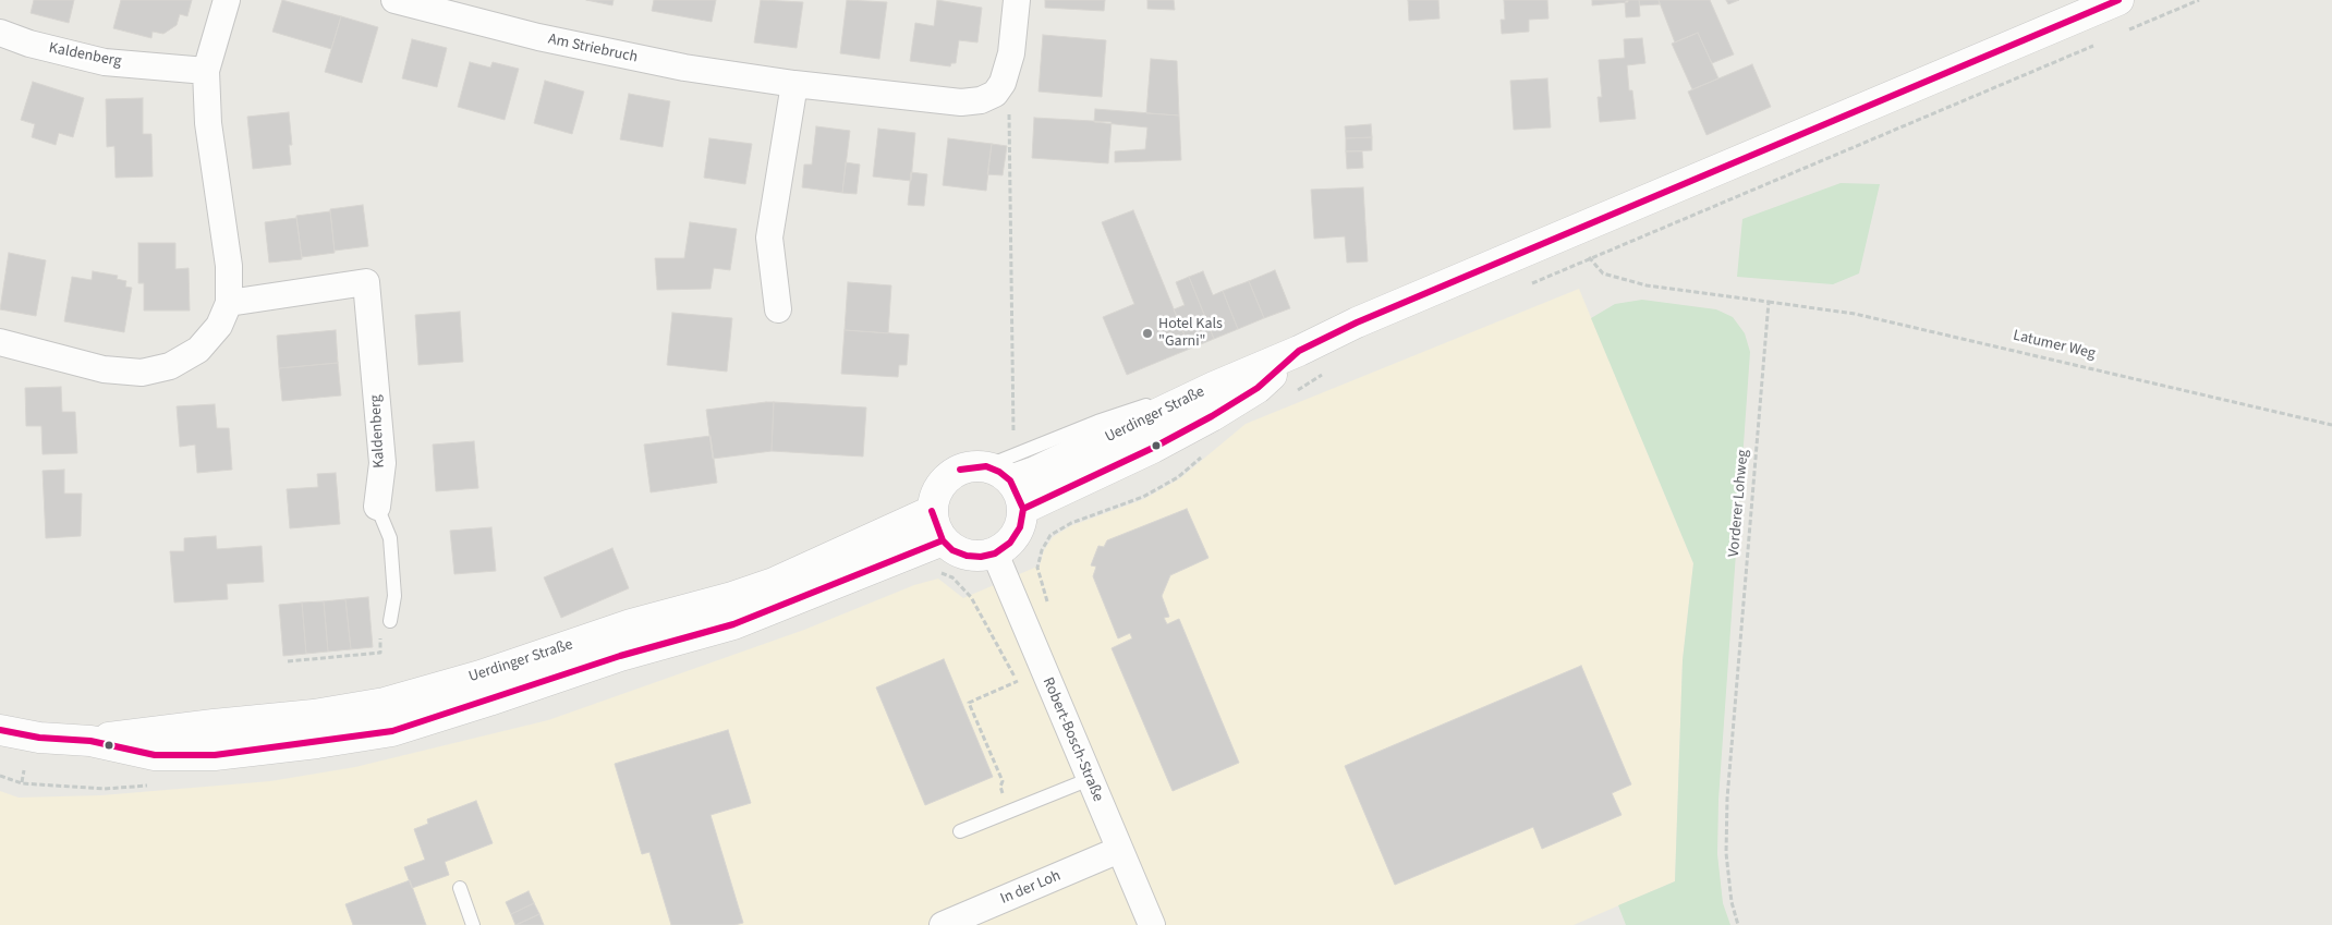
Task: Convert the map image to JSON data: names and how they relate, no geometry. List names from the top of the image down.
{
  "streets": {
    "street": [
      "Am Striebruch",
      "Kaldenberg",
      "Uerdinger Straße",
      "Robert-Bosch-Straße",
      "In der Loh"
    ],
    "path": ["Latumer Weg", "Vorderer Lohweg"]
  },
  "crossings": [
    ["Latumer Weg", "Vorderer Lohweg"],
    ["Uerdinger Straße", "Robert-Bosch-Straße"],
    ["Robert-Bosch-Straße", "In der Loh"]
  ],
  "places": ["Hotel Kals \"Garni\""]
}
